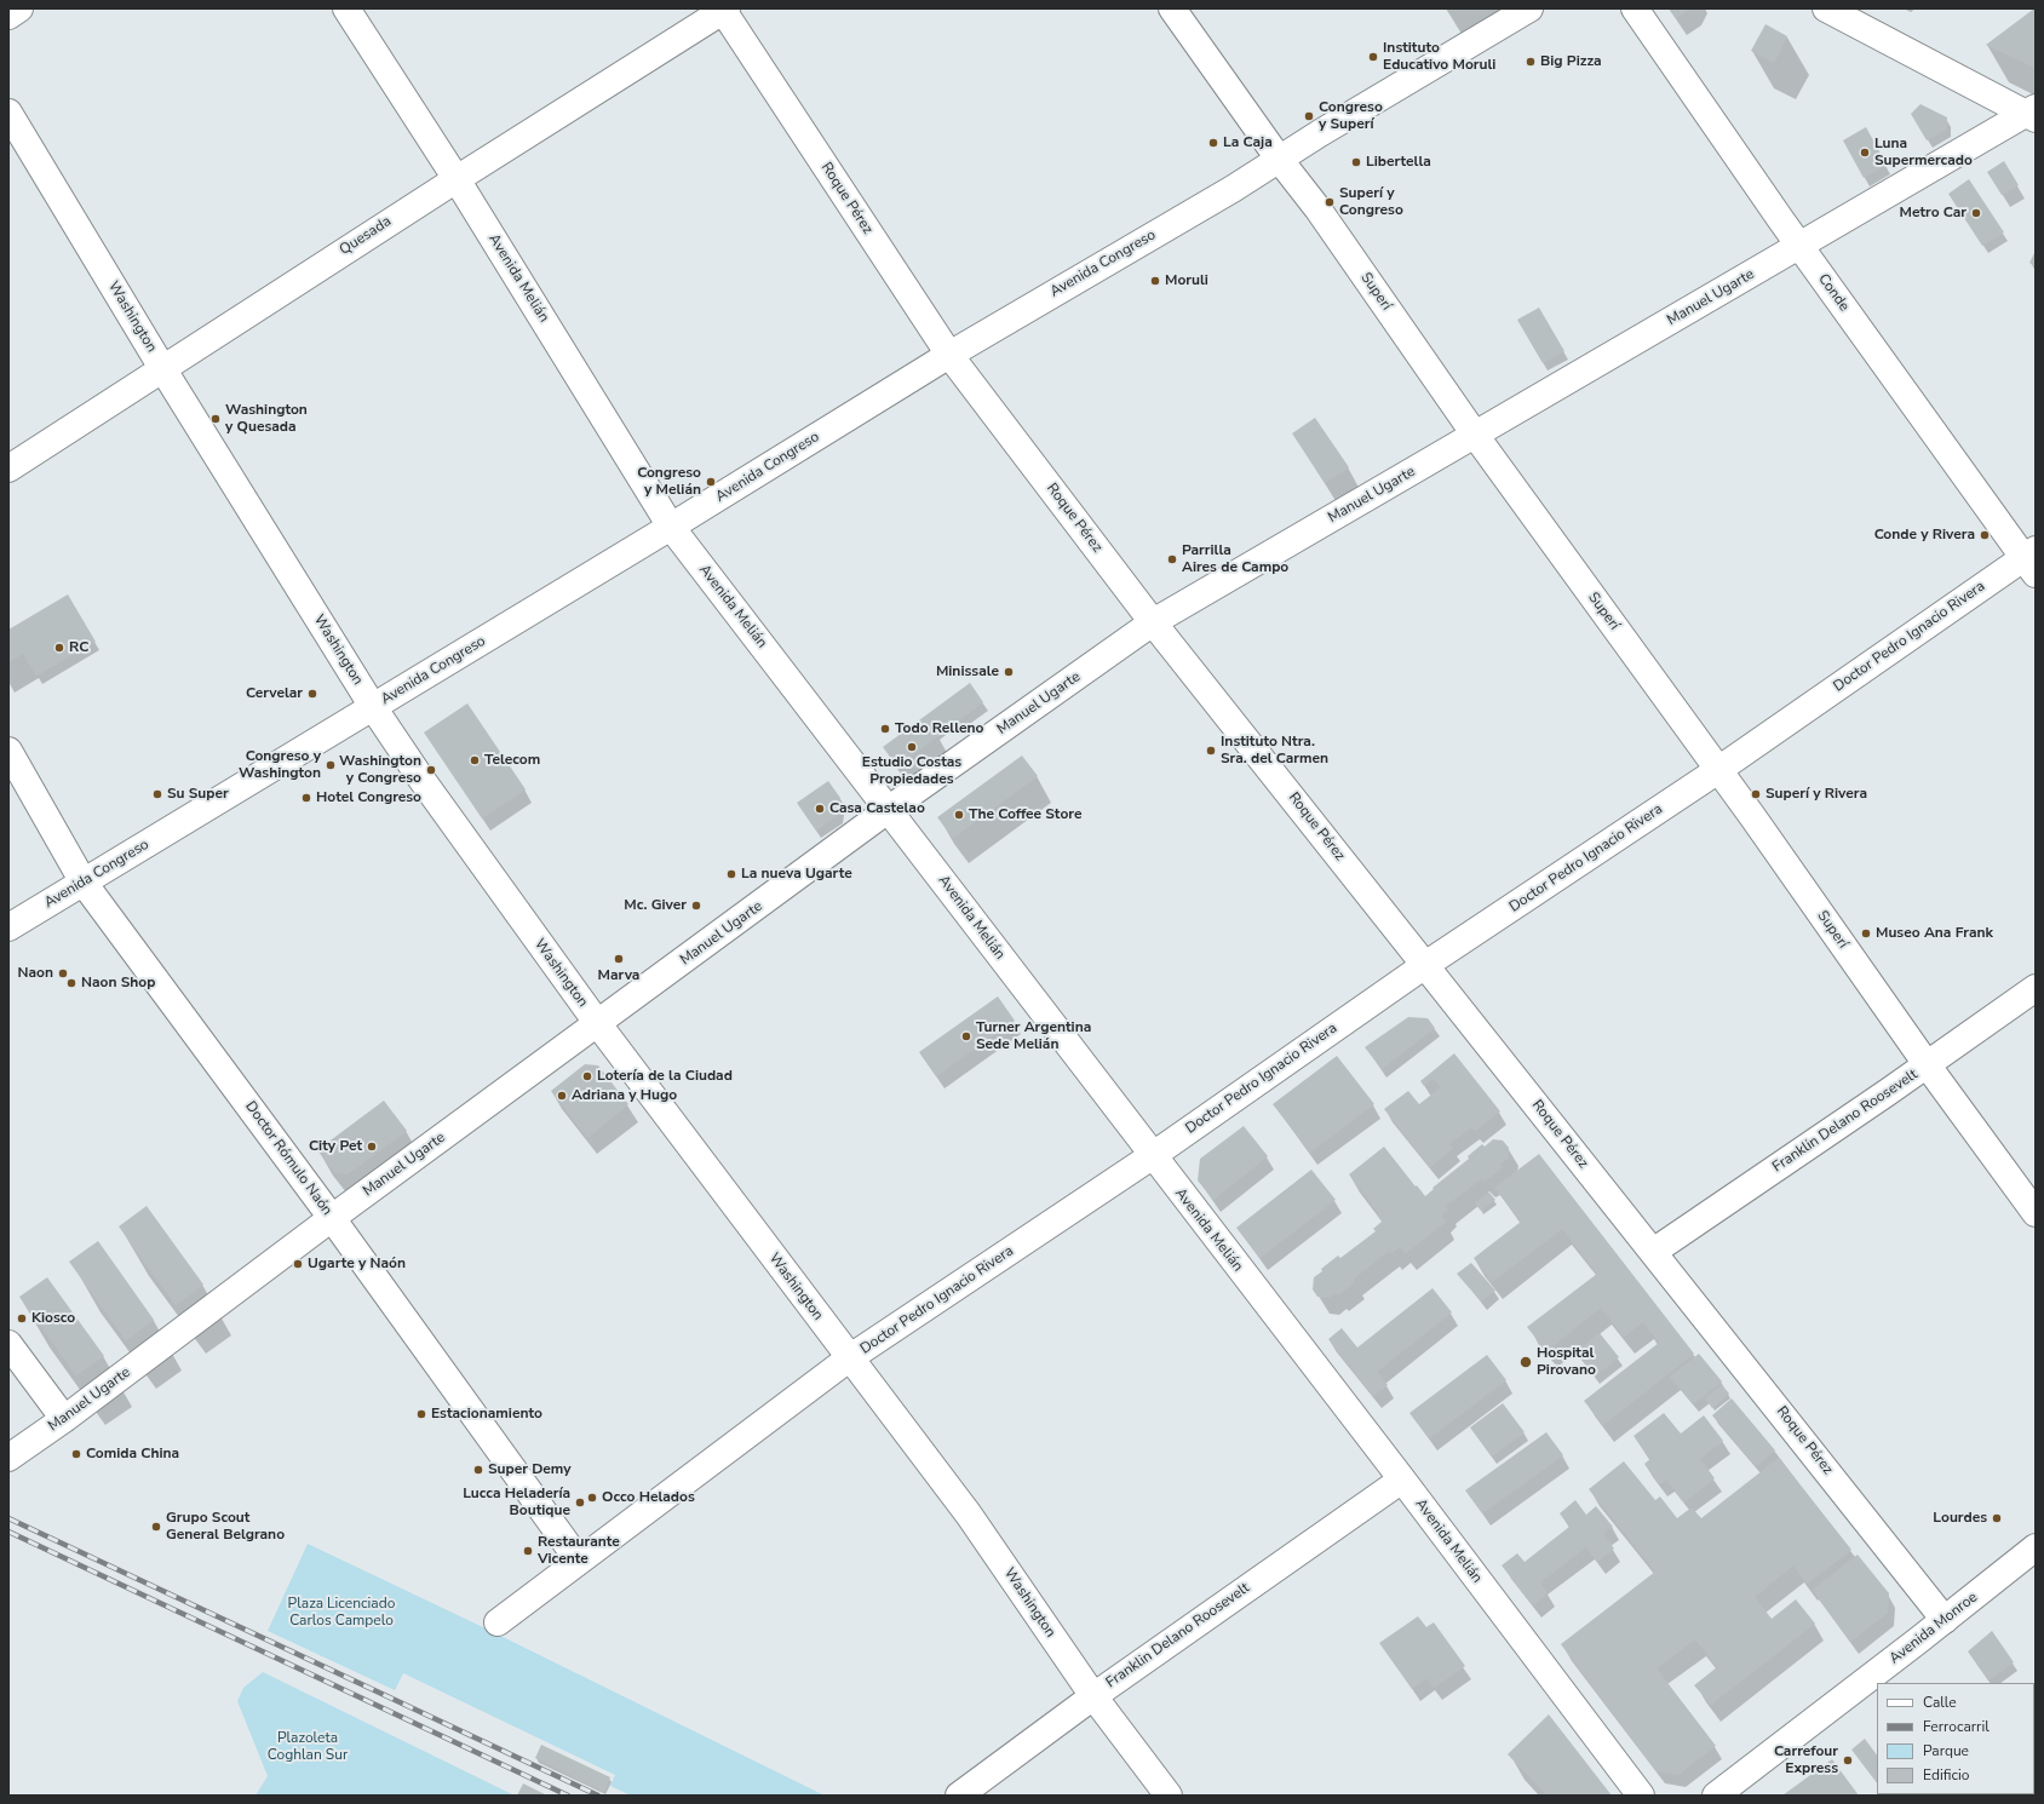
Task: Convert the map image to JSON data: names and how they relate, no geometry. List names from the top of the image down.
{
  "streets": {
    "street": [
      "Roque Pérez",
      "Quesada",
      "Avenida Congreso",
      "Avenida Melián",
      "Superí",
      "Conde",
      "Manuel Ugarte",
      "Washington",
      "Doctor Pedro Ignacio Rivera",
      "Franklin Delano Roosevelt",
      "Doctor Rómulo Naón",
      "Avenida Monroe"
    ]
  },
  "crossings": [
    ["Roque Pérez", "Quesada"],
    ["Roque Pérez", "Avenida Congreso"],
    ["Roque Pérez", "Manuel Ugarte"],
    ["Roque Pérez", "Doctor Pedro Ignacio Rivera"],
    ["Roque Pérez", "Franklin Delano Roosevelt"],
    ["Roque Pérez", "Avenida Monroe"],
    ["Quesada", "Avenida Melián"],
    ["Quesada", "Washington"],
    ["Avenida Congreso", "Avenida Melián"],
    ["Avenida Congreso", "Superí"],
    ["Avenida Congreso", "Washington"],
    ["Avenida Congreso", "Doctor Rómulo Naón"],
    ["Avenida Melián", "Manuel Ugarte"],
    ["Avenida Melián", "Doctor Pedro Ignacio Rivera"],
    ["Avenida Melián", "Franklin Delano Roosevelt"],
    ["Superí", "Manuel Ugarte"],
    ["Superí", "Doctor Pedro Ignacio Rivera"],
    ["Superí", "Franklin Delano Roosevelt"],
    ["Conde", "Manuel Ugarte"],
    ["Conde", "Doctor Pedro Ignacio Rivera"],
    ["Manuel Ugarte", "Washington"],
    ["Manuel Ugarte", "Doctor Rómulo Naón"],
    ["Washington", "Doctor Pedro Ignacio Rivera"],
    ["Washington", "Franklin Delano Roosevelt"],
    ["Doctor Pedro Ignacio Rivera", "Doctor Rómulo Naón"]
  ],
  "parks": ["Plaza Licenciado Carlos Campelo", "Plazoleta Coghlan Sur"],
  "places": [
    "Instituto Educativo Moruli",
    "Big Pizza",
    "Congreso y Superí",
    "La Caja",
    "Luna Supermercado",
    "Libertella",
    "Superí y Congreso",
    "Metro Car",
    "Moruli",
    "Washington y Quesada",
    "Congreso y Melián",
    "Conde y Rivera",
    "Parrilla Aires de Campo",
    "RC",
    "Minissale",
    "Cervelar",
    "Todo Relleno",
    "Estudio Costas Propiedades",
    "Instituto Ntra. Sra. del Carmen",
    "Telecom",
    "Congreso y Washington",
    "Washington y Congreso",
    "Su Super",
    "Superí y Rivera",
    "Hotel Congreso",
    "Casa Castelao",
    "The Coffee Store",
    "La nueva Ugarte",
    "Mc. Giver",
    "Museo Ana Frank",
    "Marva",
    "Naon",
    "Naon Shop",
    "Turner Argentina Sede Melián",
    "Lotería de la Ciudad",
    "Adriana y Hugo",
    "City Pet",
    "Ugarte y Naón",
    "Kiosco",
    "Hospital Pirovano",
    "Estacionamiento",
    "Comida China",
    "Super Demy",
    "Occo Helados",
    "Lucca Heladería Boutique",
    "Lourdes",
    "Grupo Scout General Belgrano",
    "Restaurante Vicente",
    "Carrefour Express"
  ],
  "legend": [
    "Calle",
    "Ferrocarril",
    "Parque",
    "Edificio"
  ]
}
